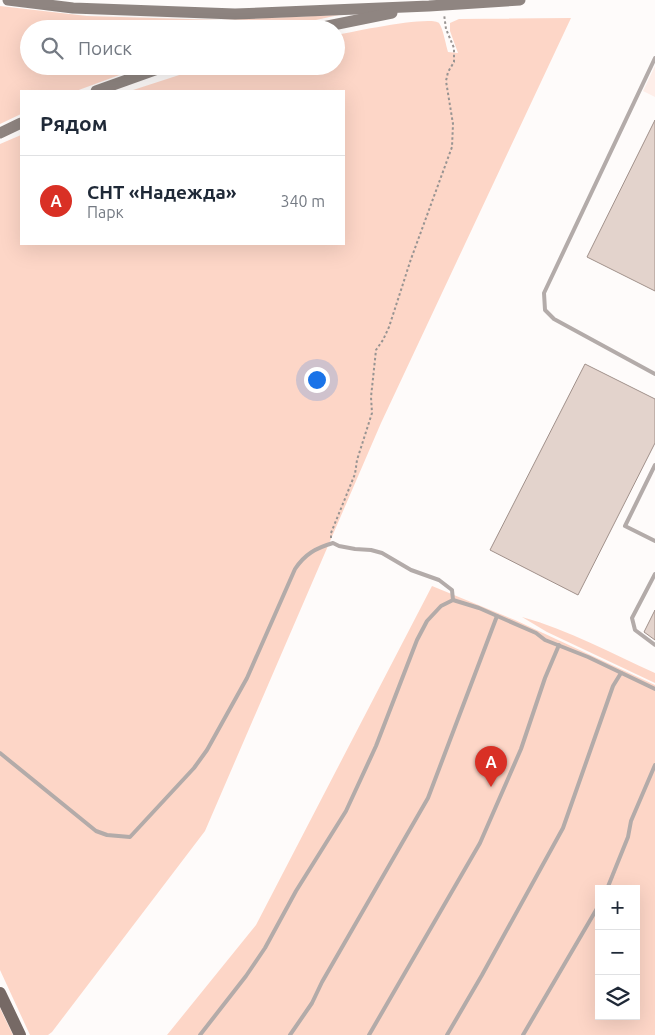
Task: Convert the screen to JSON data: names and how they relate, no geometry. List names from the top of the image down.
{
  "page": {
    "search": "Поиск",
    "heading": "Рядом",
    "list": [
      {
        "mark": "A",
        "name": "СНТ «Надежда»",
        "note": "Парк",
        "value": "340 m"
      }
    ],
    "pins": "A",
    "map_buttons": ["+", "−"]
  }
}
